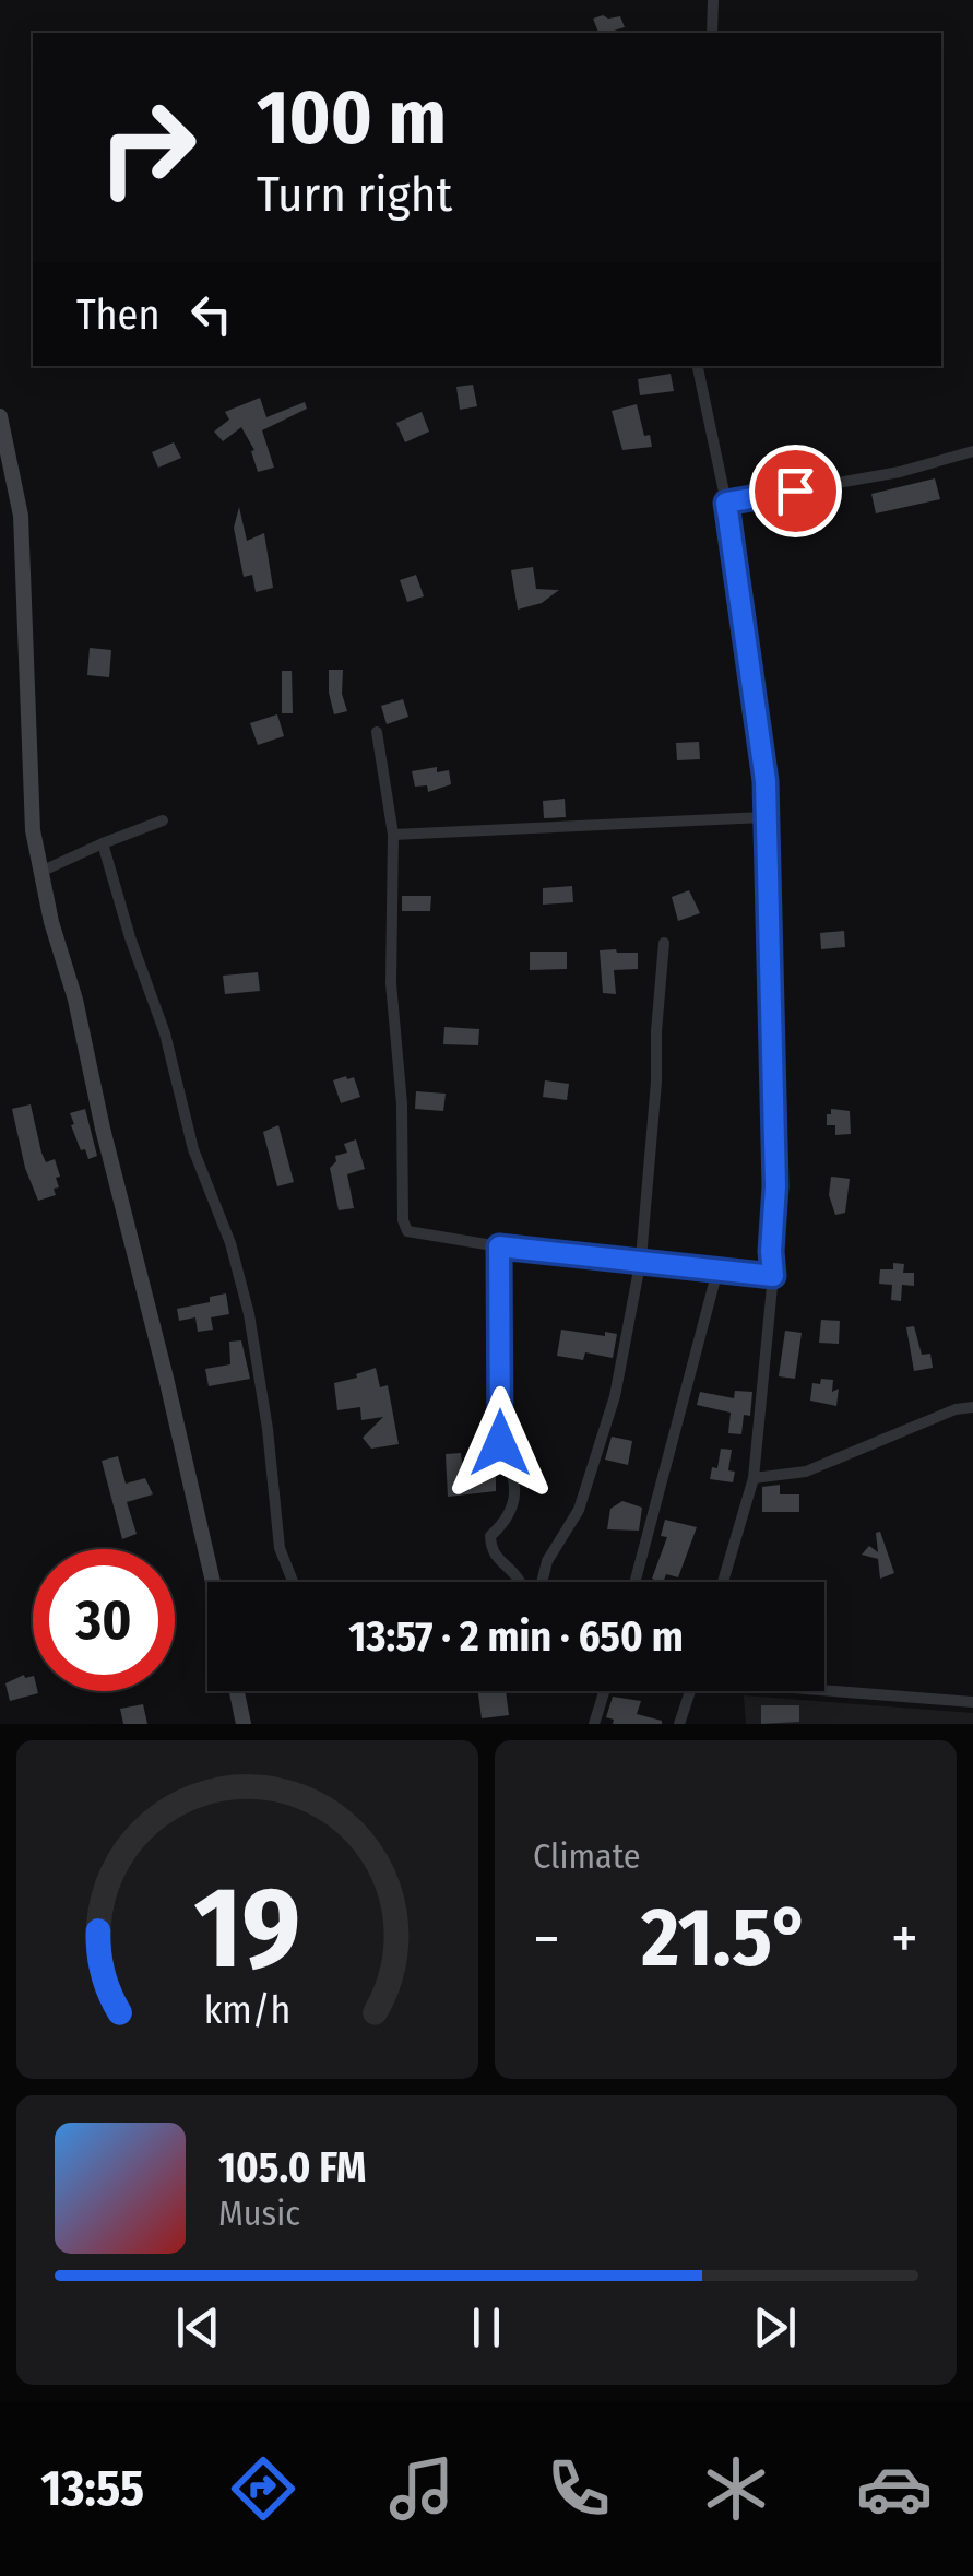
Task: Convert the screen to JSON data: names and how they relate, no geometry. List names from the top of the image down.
{
  "page": {
    "turn": ["100 m", "Turn right"],
    "then": "Then",
    "limit": "30",
    "trip": "13:57 · 2 min · 650 m",
    "tile": "Climate",
    "heat": ["−", "21.5°", "+"],
    "song": ["105.0 FM", "Music"],
    "tabs": "13:55",
    "gauge": ["19", "km/h"]
  }
}
